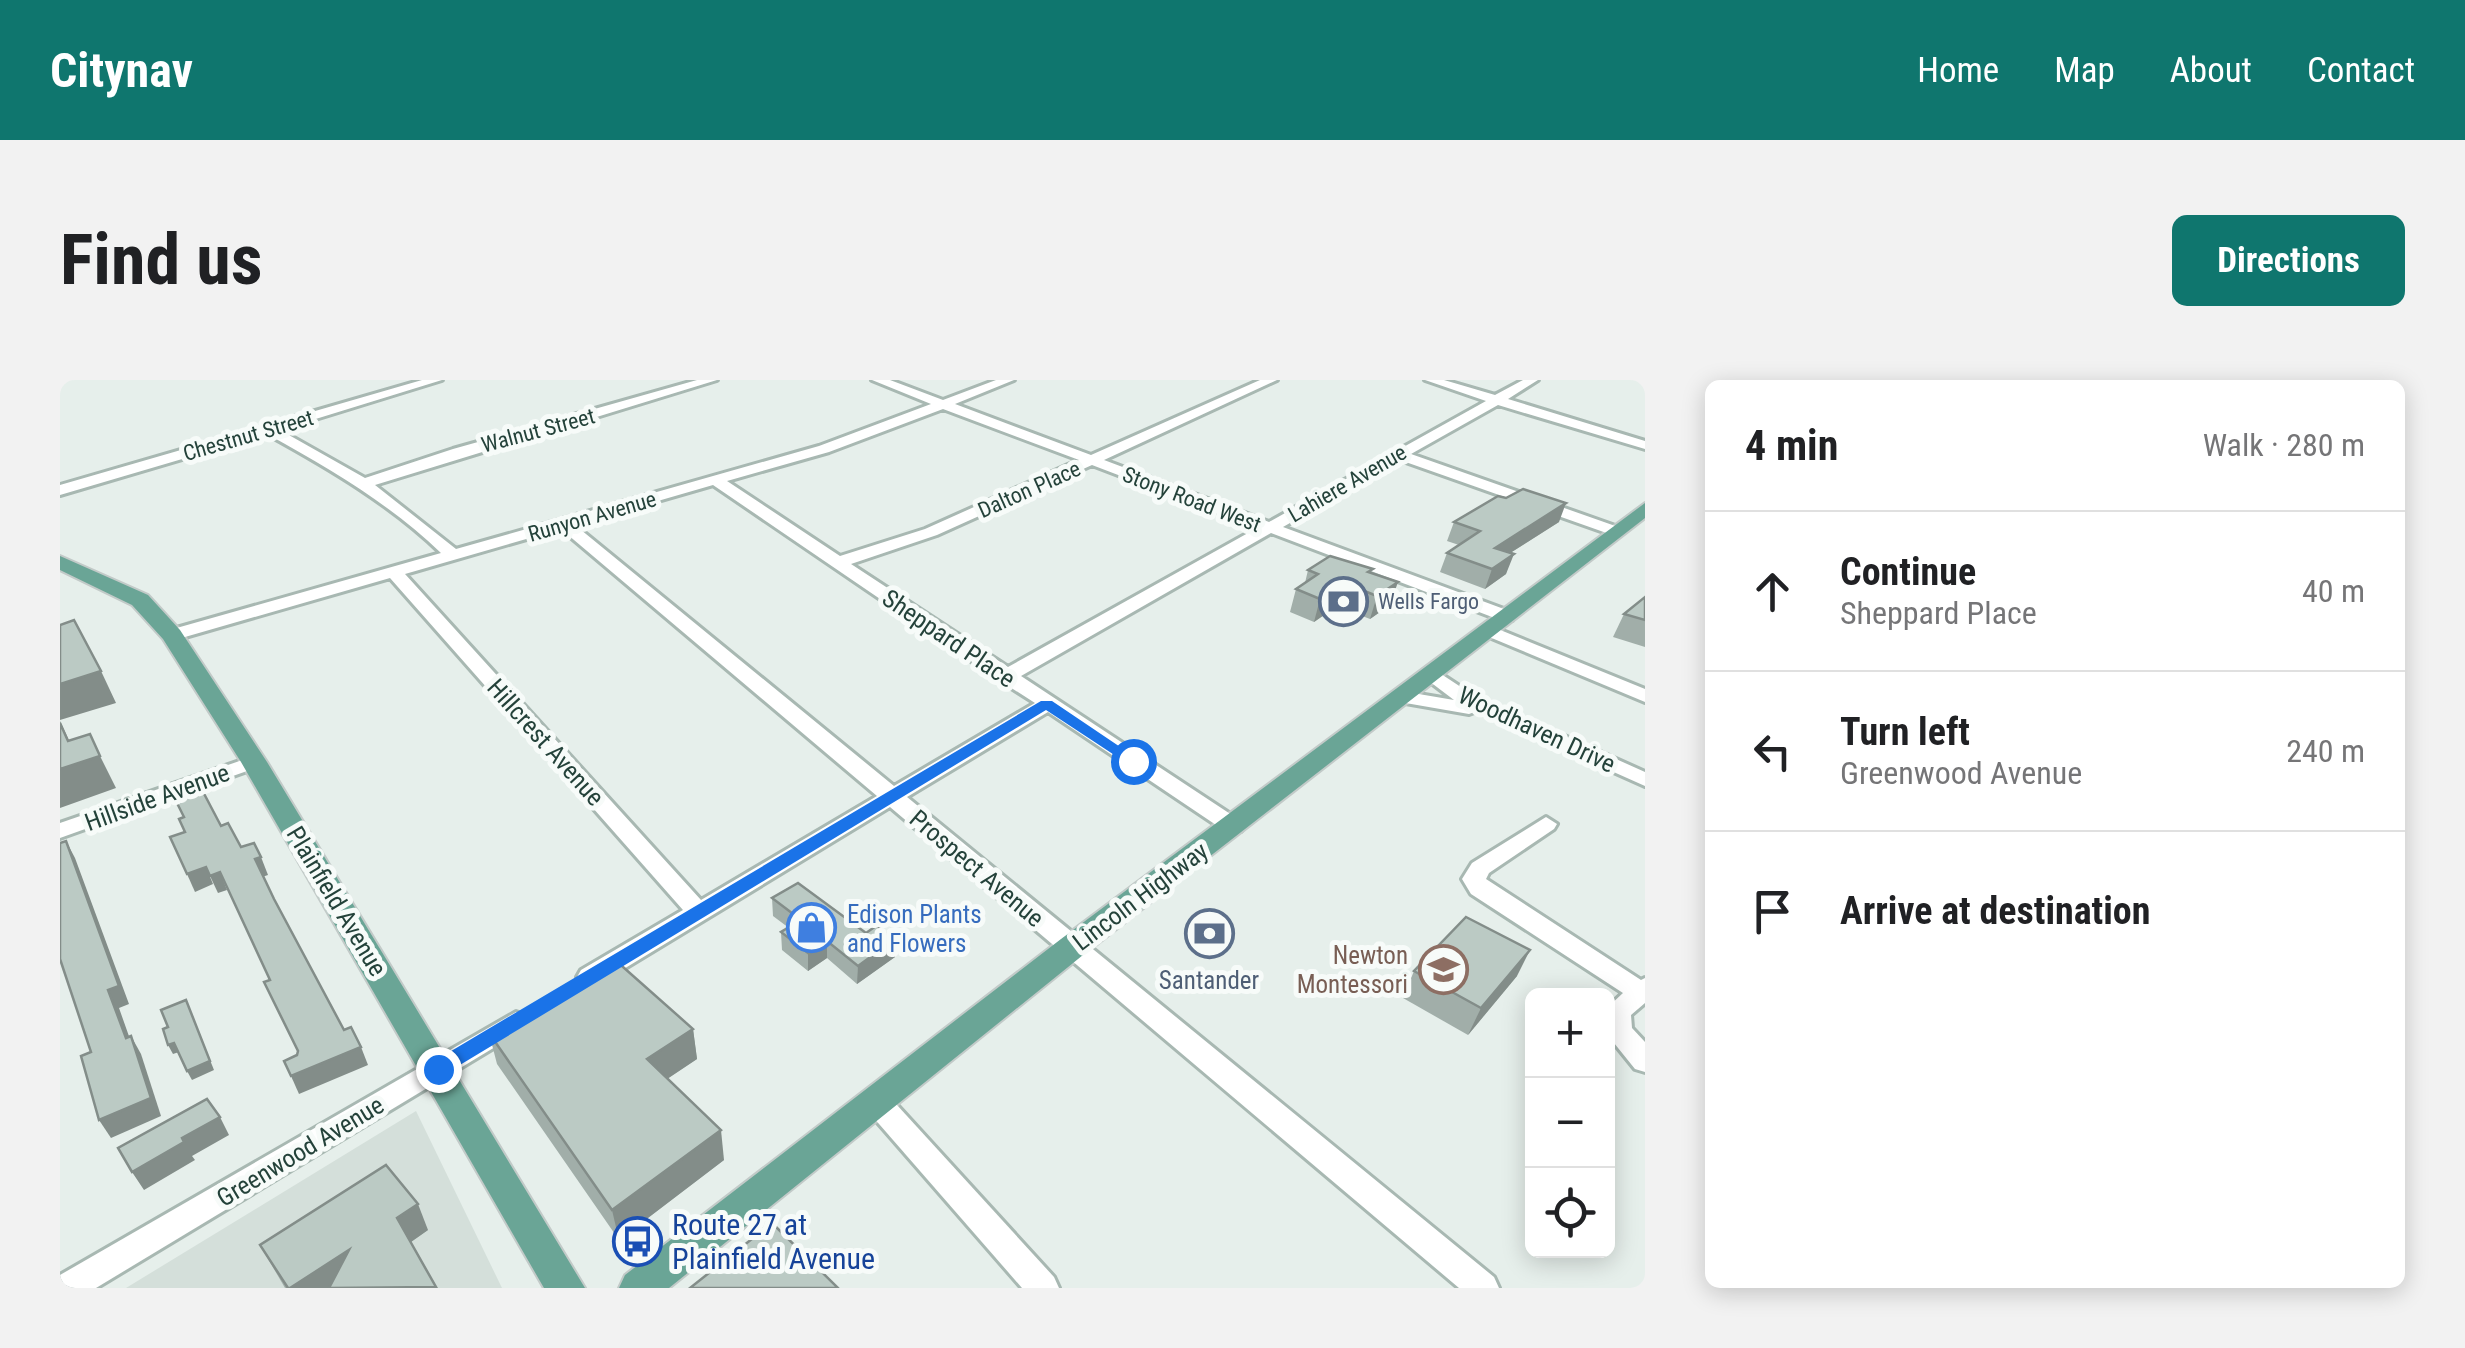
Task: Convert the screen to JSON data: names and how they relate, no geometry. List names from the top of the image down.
{
  "streets": {
    "main road": ["Lincoln Highway", "Plainfield Avenue"],
    "street": [
      "Walnut Street",
      "Chestnut Street",
      "Lahiere Avenue",
      "Dalton Place",
      "Stony Road West",
      "Runyon Avenue",
      "Sheppard Place",
      "Woodhaven Drive",
      "Hillcrest Avenue",
      "Hillside Avenue",
      "Prospect Avenue",
      "Greenwood Avenue"
    ]
  },
  "crossings": [
    ["Lahiere Avenue", "Stony Road West"],
    ["Lahiere Avenue", "Sheppard Place"],
    ["Dalton Place", "Stony Road West"],
    ["Dalton Place", "Sheppard Place"],
    ["Stony Road West", "Runyon Avenue"],
    ["Stony Road West", "Lincoln Highway"],
    ["Runyon Avenue", "Sheppard Place"],
    ["Runyon Avenue", "Hillcrest Avenue"],
    ["Runyon Avenue", "Prospect Avenue"],
    ["Runyon Avenue", "Plainfield Avenue"],
    ["Sheppard Place", "Lincoln Highway"],
    ["Woodhaven Drive", "Lincoln Highway"],
    ["Hillside Avenue", "Plainfield Avenue"],
    ["Prospect Avenue", "Lincoln Highway"],
    ["Plainfield Avenue", "Greenwood Avenue"]
  ],
  "places": {
    "bank": ["Wells Fargo", "Santander"],
    "shop": ["Edison Plants and Flowers"],
    "school or university": ["Newton Montessori"],
    "bus stop": ["Route 27 at Plainfield Avenue"]
  },
  "page": {
    "header": "Citynav",
    "nav": [
      "Home",
      "Map",
      "About",
      "Contact"
    ],
    "buttons": "Directions",
    "title": "Find us",
    "heading": ["4 min", "Walk · 280 m"],
    "list": [
      ["Continue", "Sheppard Place", "40 m"],
      ["Turn left", "Greenwood Avenue", "240 m"],
      "Arrive at destination"
    ],
    "map_buttons": ["+", "−"]
  }
}
